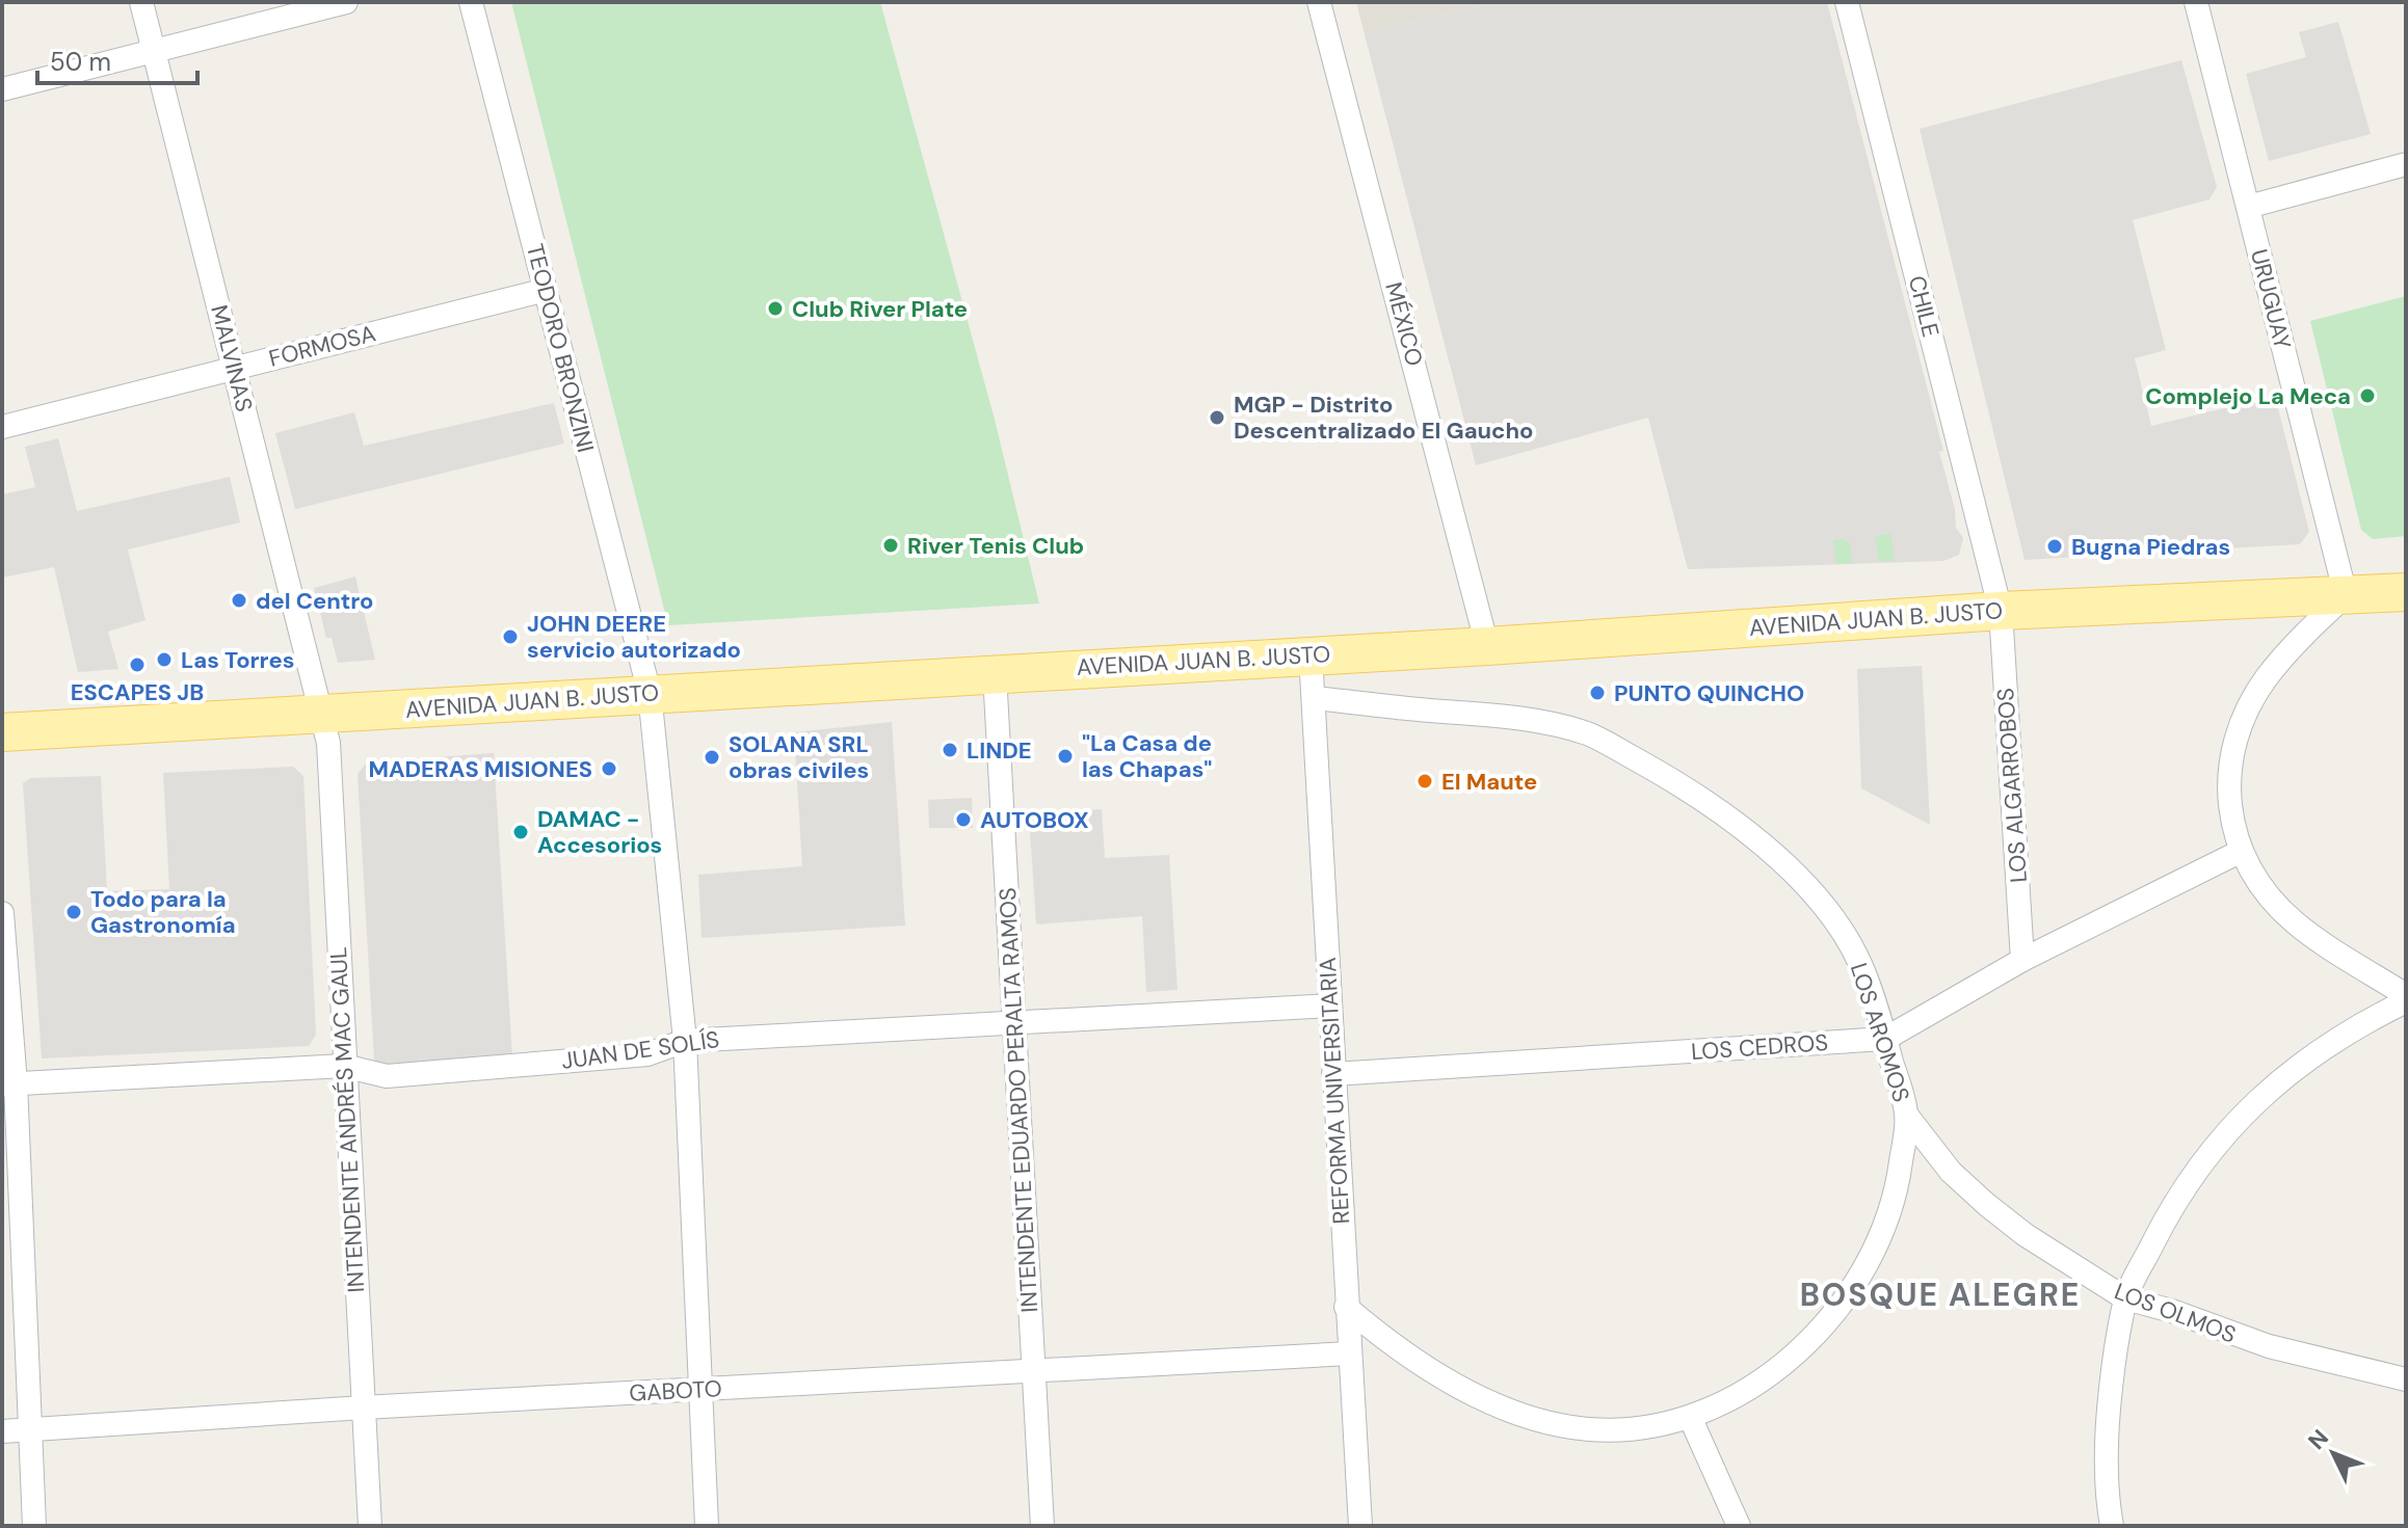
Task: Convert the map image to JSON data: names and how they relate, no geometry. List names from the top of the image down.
{
  "streets": {
    "main road": ["AVENIDA JUAN B. JUSTO"],
    "street": [
      "URUGUAY",
      "CHILE",
      "MÉXICO",
      "FORMOSA",
      "TEODORO BRONZINI",
      "MALVINAS",
      "LOS ALGARROBOS",
      "LOS AROMOS",
      "LOS CEDROS",
      "JUAN DE SOLÍS",
      "REFORMA UNIVERSITARIA",
      "INTENDENTE EDUARDO PERALTA RAMOS",
      "INTENDENTE ANDRÉS MAC GAUL",
      "LOS OLMOS",
      "GABOTO"
    ]
  },
  "crossings": [
    ["URUGUAY", "AVENIDA JUAN B. JUSTO"],
    ["CHILE", "AVENIDA JUAN B. JUSTO"],
    ["CHILE", "LOS ALGARROBOS"],
    ["MÉXICO", "AVENIDA JUAN B. JUSTO"],
    ["FORMOSA", "TEODORO BRONZINI"],
    ["FORMOSA", "MALVINAS"],
    ["TEODORO BRONZINI", "AVENIDA JUAN B. JUSTO"],
    ["TEODORO BRONZINI", "JUAN DE SOLÍS"],
    ["TEODORO BRONZINI", "GABOTO"],
    ["MALVINAS", "AVENIDA JUAN B. JUSTO"],
    ["MALVINAS", "INTENDENTE ANDRÉS MAC GAUL"],
    ["AVENIDA JUAN B. JUSTO", "LOS ALGARROBOS"],
    ["AVENIDA JUAN B. JUSTO", "REFORMA UNIVERSITARIA"],
    ["AVENIDA JUAN B. JUSTO", "INTENDENTE EDUARDO PERALTA RAMOS"],
    ["AVENIDA JUAN B. JUSTO", "INTENDENTE ANDRÉS MAC GAUL"],
    ["LOS ALGARROBOS", "LOS CEDROS"],
    ["LOS AROMOS", "LOS CEDROS"],
    ["LOS AROMOS", "REFORMA UNIVERSITARIA"],
    ["LOS AROMOS", "LOS OLMOS"],
    ["LOS CEDROS", "REFORMA UNIVERSITARIA"],
    ["JUAN DE SOLÍS", "REFORMA UNIVERSITARIA"],
    ["JUAN DE SOLÍS", "INTENDENTE EDUARDO PERALTA RAMOS"],
    ["JUAN DE SOLÍS", "INTENDENTE ANDRÉS MAC GAUL"],
    ["REFORMA UNIVERSITARIA", "GABOTO"],
    ["INTENDENTE EDUARDO PERALTA RAMOS", "GABOTO"],
    ["INTENDENTE ANDRÉS MAC GAUL", "GABOTO"]
  ],
  "districts": ["BOSQUE ALEGRE"],
  "places": [
    "Club River Plate",
    "Complejo La Meca",
    "MGP - Distrito Descentralizado El Gaucho",
    "River Tenis Club",
    "Bugna Piedras",
    "del Centro",
    "JOHN DEERE servicio autorizado",
    "Las Torres",
    "ESCAPES JB",
    "PUNTO QUINCHO",
    "LINDE",
    "\"La Casa de las Chapas\"",
    "SOLANA SRL obras civiles",
    "MADERAS MISIONES",
    "El Maute",
    "AUTOBOX",
    "DAMAC - Accesorios",
    "Todo para la Gastronomía"
  ],
  "scale_bar": "50 m",
  "north": "top left"
}
